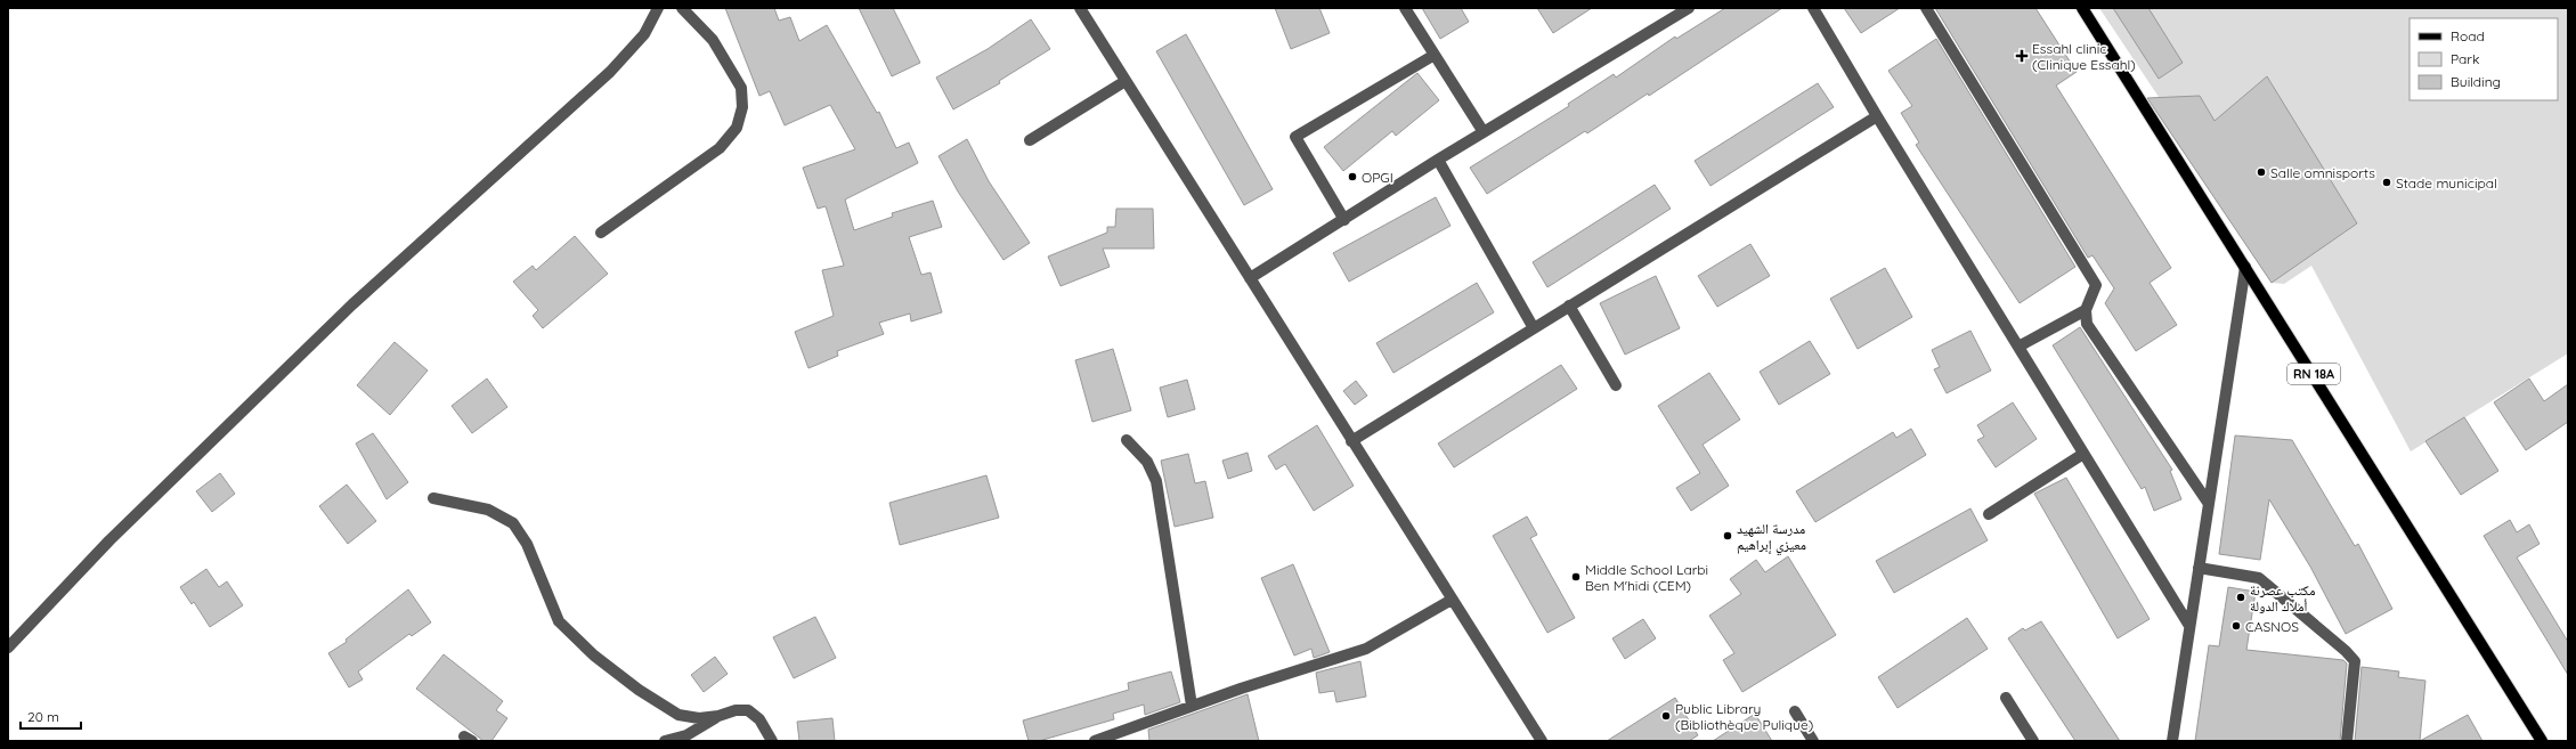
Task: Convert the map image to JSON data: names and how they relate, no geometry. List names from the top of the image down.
{
  "streets": {
    "main road": ["RN 18A"]
  },
  "places": {
    "health": ["Essahl clinic (Clinique Essahl)"],
    "other": [
      "Salle omnisports",
      "OPGI",
      "Stade municipal",
      "مدرسة الشهيد معيزي إبراهيم",
      "Middle School Larbi Ben M'hidi (CEM)",
      "مكتب عصرنة أملاك الدولة",
      "CASNOS",
      "Public Library (Bibliothèque Pulique)"
    ]
  },
  "legend": ["Road", "Park", "Building"],
  "scale_bar": "20 m"
}
